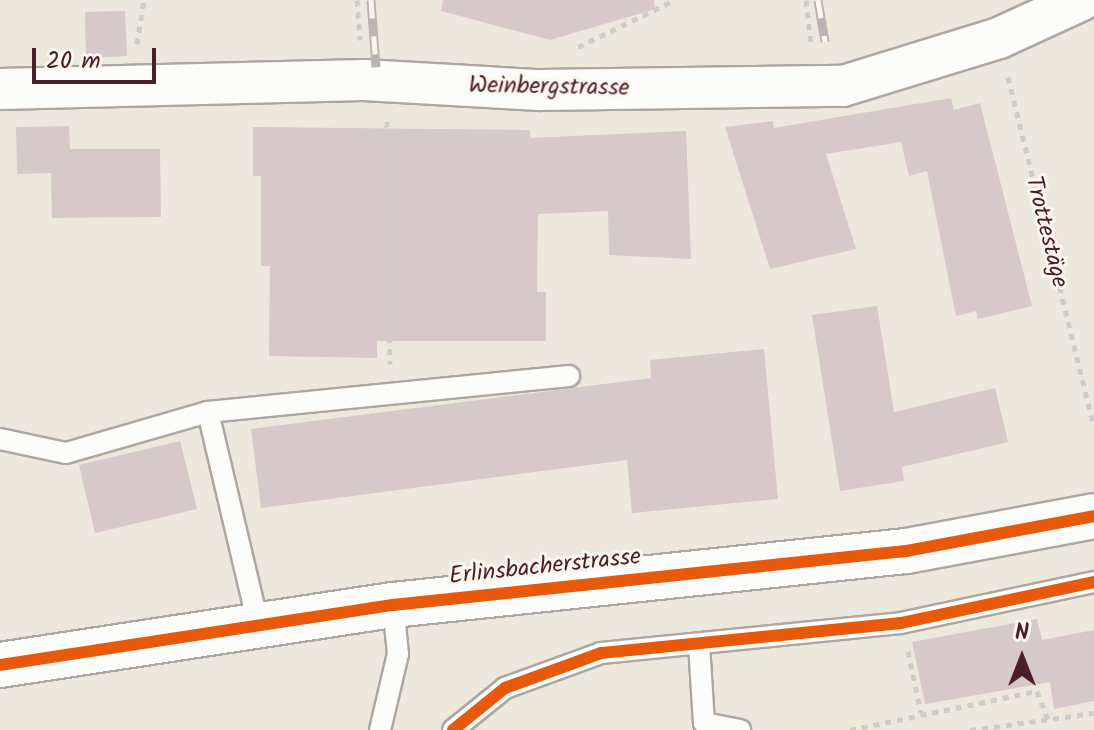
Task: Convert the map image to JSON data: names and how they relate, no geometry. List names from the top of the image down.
{
  "streets": {
    "main road": ["Erlinsbacherstrasse"],
    "street": ["Weinbergstrasse"],
    "path": ["Trottestäge"]
  },
  "crossings": [
    ["Weinbergstrasse", "Trottestäge"]
  ],
  "scale_bar": "20 m",
  "north": "top"
}
